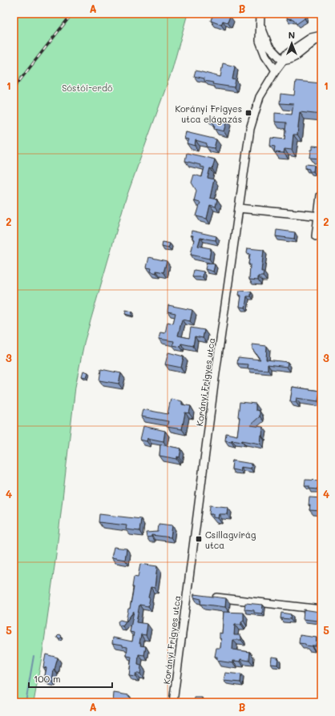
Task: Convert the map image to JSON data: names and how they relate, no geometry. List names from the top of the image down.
{
  "streets": {
    "street": ["Korányi Frigyes utca"]
  },
  "parks": ["Sóstói-erdő"],
  "places": {
    "transit": ["Korányi Frigyes utca elágazás", "Csillagvirág utca"]
  },
  "scale_bar": "100 m",
  "north": "top",
  "grid": {
    "columns": ["A", "B"],
    "rows": [
      "1",
      "2",
      "3",
      "4",
      "5"
    ]
  }
}
